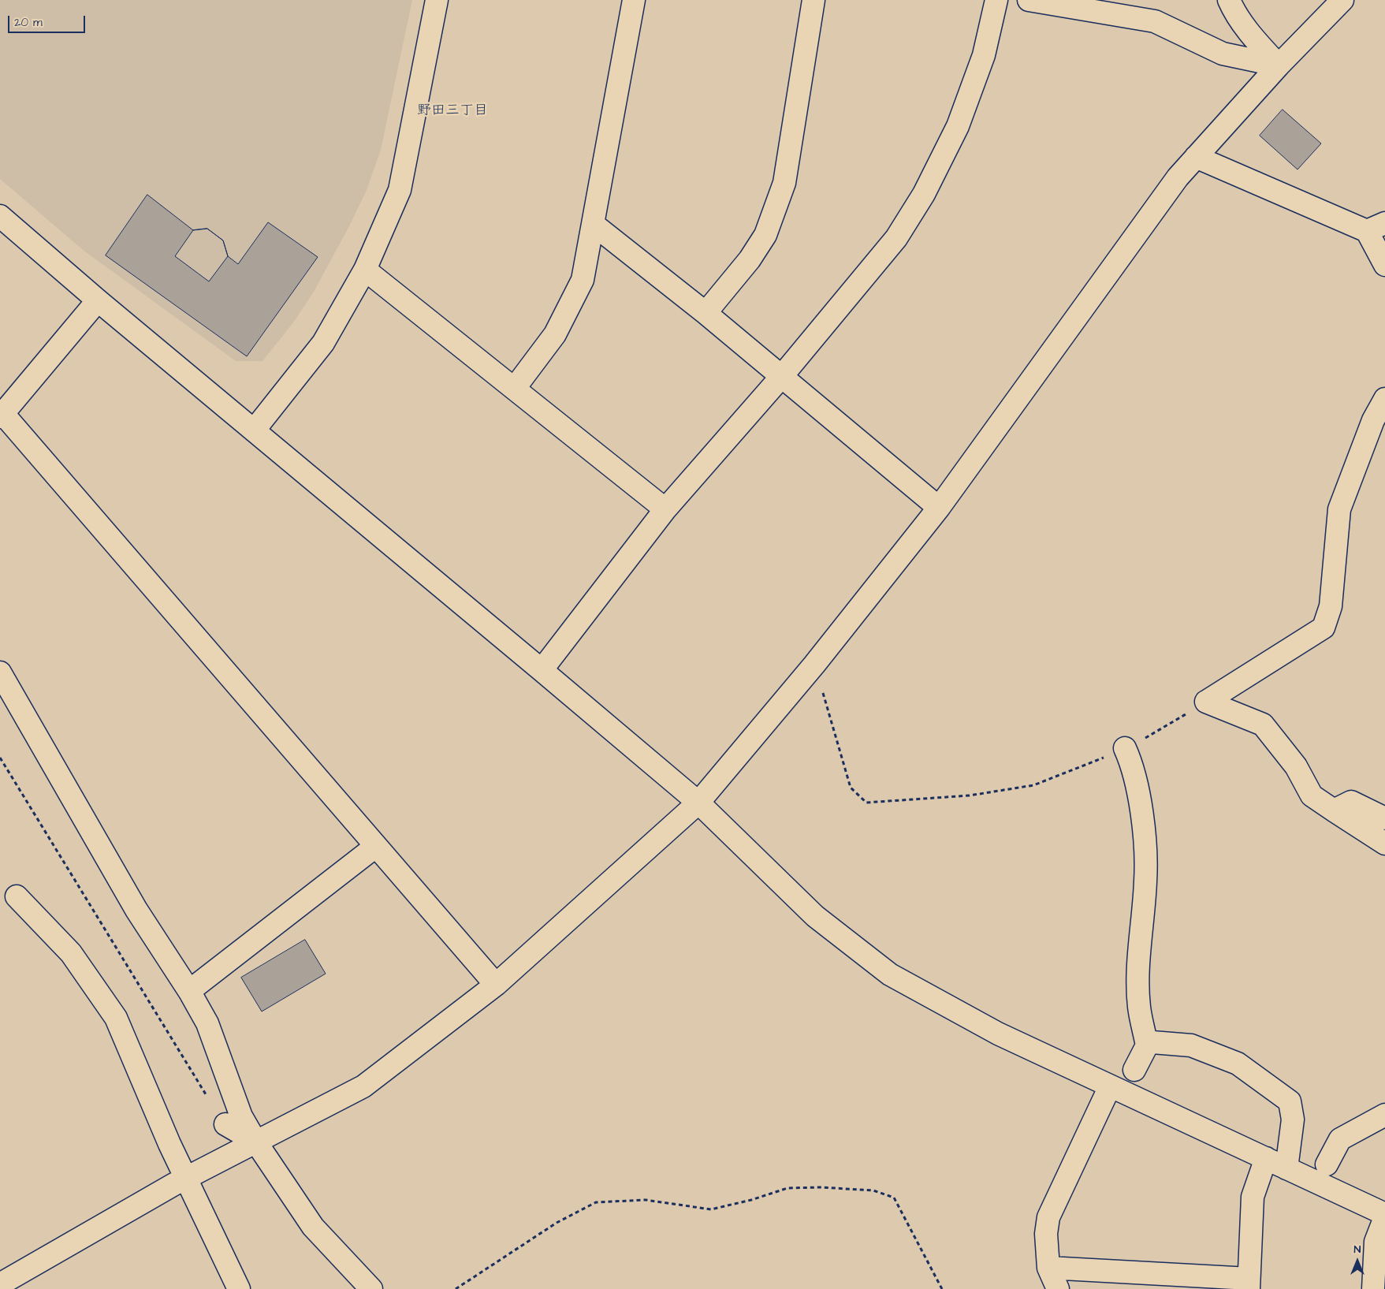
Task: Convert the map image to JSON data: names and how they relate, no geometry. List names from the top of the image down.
{
  "districts": ["野田三丁目"],
  "scale_bar": "20 m",
  "north": "top"
}
